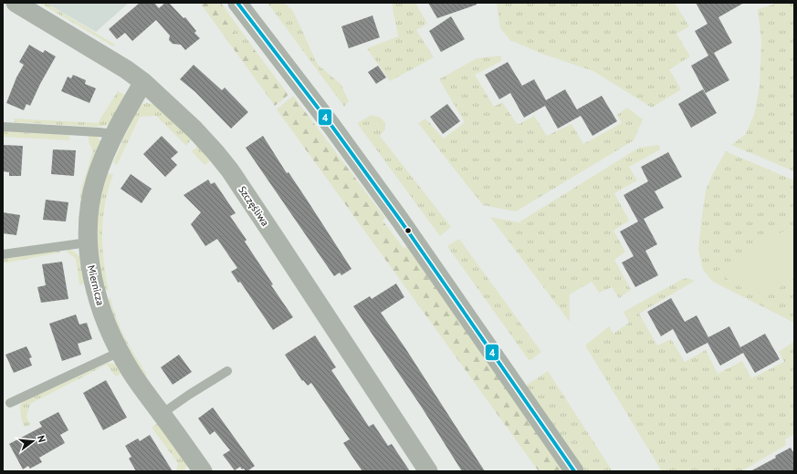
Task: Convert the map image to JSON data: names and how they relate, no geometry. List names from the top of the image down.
{
  "streets": {
    "street": ["Szczęśliwa", "Miernicza"]
  },
  "crossings": [
    ["Szczęśliwa", "Miernicza"]
  ],
  "lines": ["transit line 4"],
  "north": "right"
}
